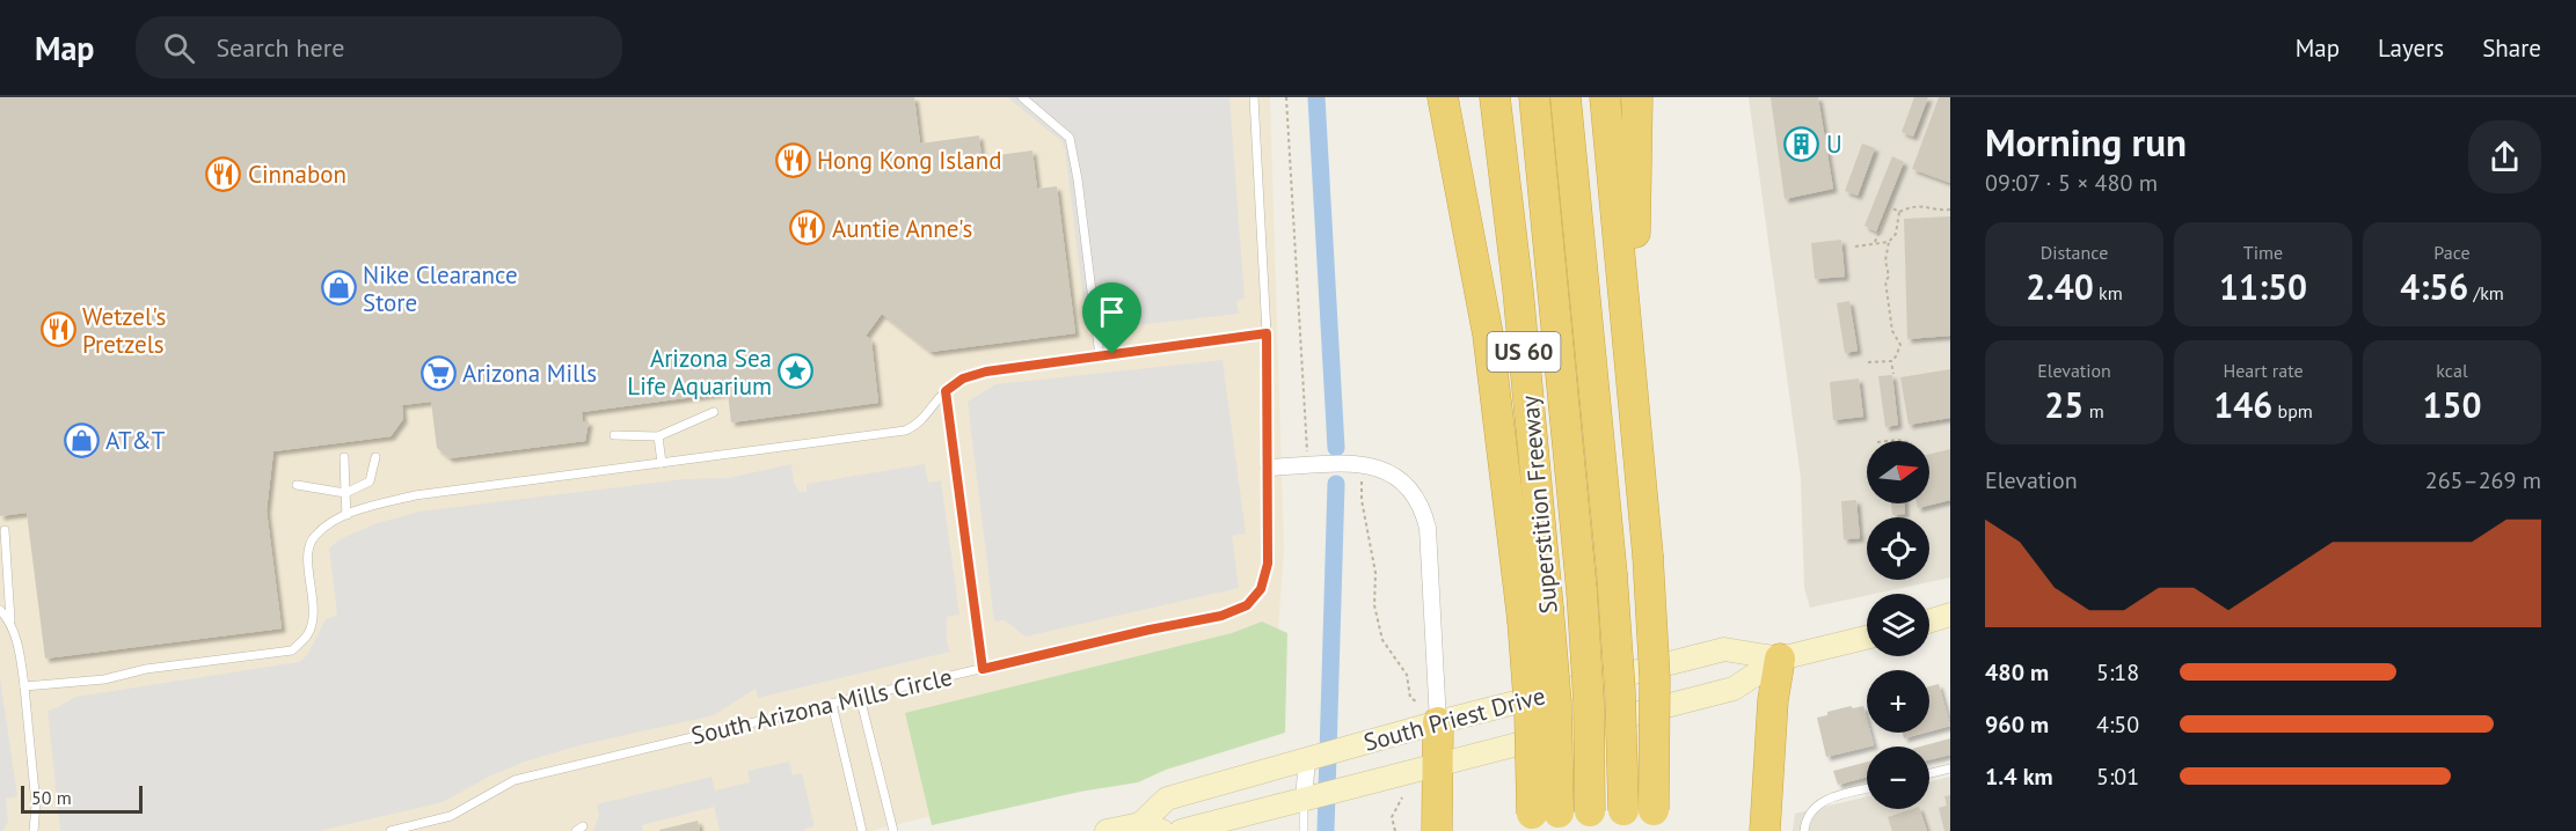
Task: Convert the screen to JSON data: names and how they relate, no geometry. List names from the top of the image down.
{
  "streets": {
    "highway": ["US 60", "Superstition Freeway"],
    "main road": ["South Priest Drive"],
    "lane": ["South Arizona Mills Circle"]
  },
  "places": {
    "building": ["U"],
    "restaurant": [
      "Hong Kong Island",
      "Cinnabon",
      "Auntie Anne's",
      "Wetzel's Pretzels"
    ],
    "shop": ["Nike Clearance Store", "AT&T"],
    "place": ["Arizona Sea Life Aquarium"],
    "supermarket": ["Arizona Mills"]
  },
  "scale_bar": "50 m",
  "north": "right",
  "page": {
    "header": "Map",
    "search": "Search here",
    "nav": ["Map", "Layers", "Share"],
    "heading": ["Morning run", "09:07 · 5 × 480 m"],
    "stats": [
      ["Distance", "2.40 km"],
      ["Time", "11:50"],
      ["Pace", "4:56 /km"],
      ["Elevation", "25 m"],
      ["Heart rate", "146 bpm"],
      ["kcal", "150"]
    ],
    "map_buttons": ["+", "−"],
    "chart": ["Elevation", "265–269 m"],
    "list": [
      {
        "name": "480 m",
        "note": "5:18"
      },
      {
        "name": "960 m",
        "note": "4:50"
      },
      {
        "name": "1.4 km",
        "note": "5:01"
      }
    ],
    "scale": "50 m"
  }
}
